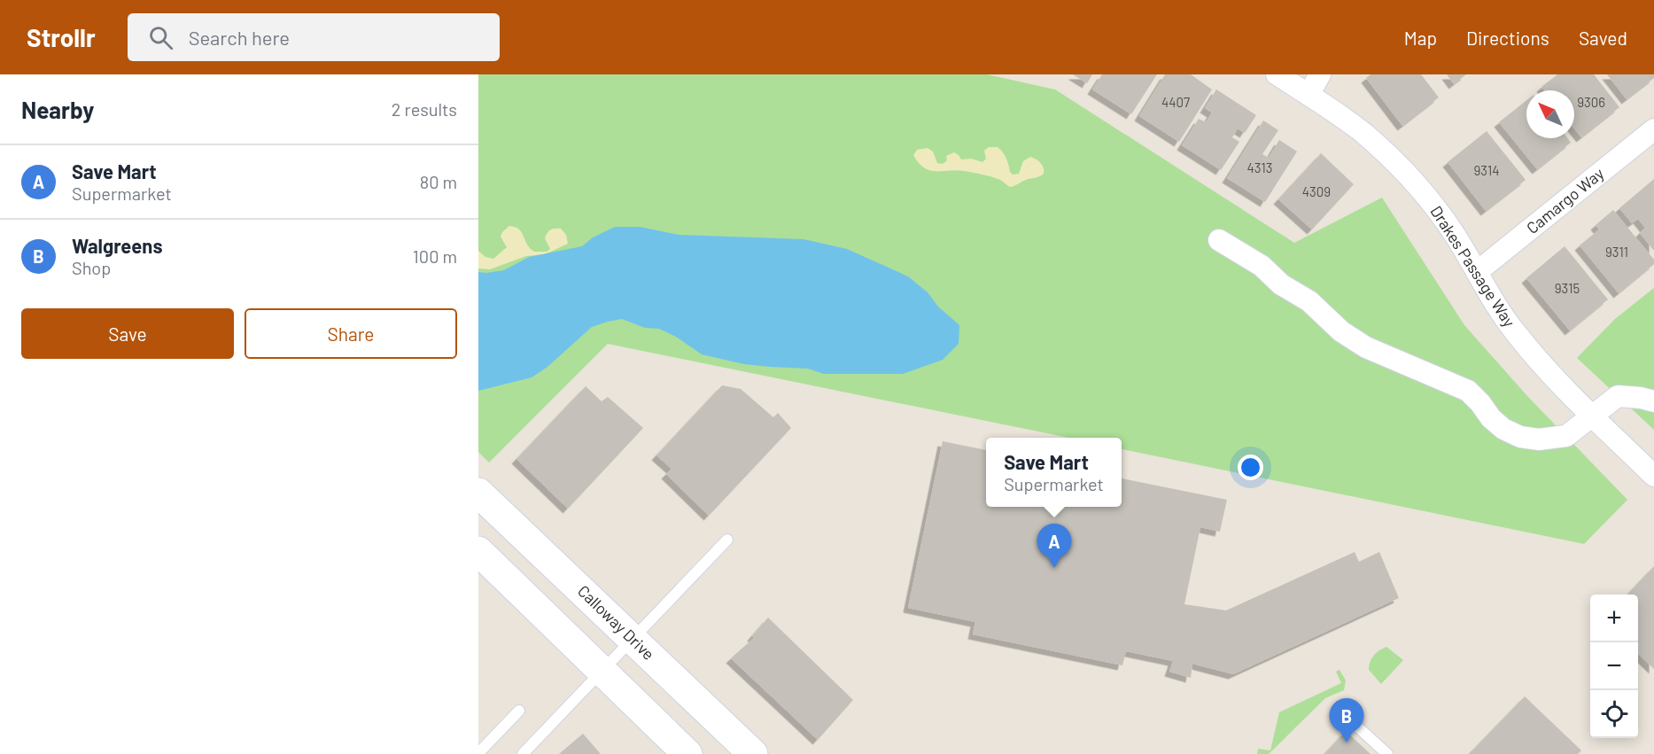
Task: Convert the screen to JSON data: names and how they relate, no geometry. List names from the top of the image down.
{
  "streets": {
    "main road": ["Calloway Drive"],
    "street": ["Camargo Way", "Drakes Passage Way"]
  },
  "crossings": [
    ["Camargo Way", "Drakes Passage Way"]
  ],
  "house_numbers": [
    "4407",
    "9306",
    "4313",
    "9314",
    "4309",
    "9311",
    "9315"
  ],
  "north": "top left",
  "page": {
    "header": "Strollr",
    "search": "Search here",
    "nav": ["Map", "Directions", "Saved"],
    "heading": ["Nearby", "2 results"],
    "list": [
      {
        "mark": "A",
        "name": "Save Mart",
        "note": "Supermarket",
        "value": "80 m"
      },
      {
        "mark": "B",
        "name": "Walgreens",
        "note": "Shop",
        "value": "100 m"
      }
    ],
    "buttons": ["Save", "Share"],
    "popup": ["Save Mart", "Supermarket"],
    "pins": ["A", "B"],
    "map_buttons": ["+", "−"]
  }
}
